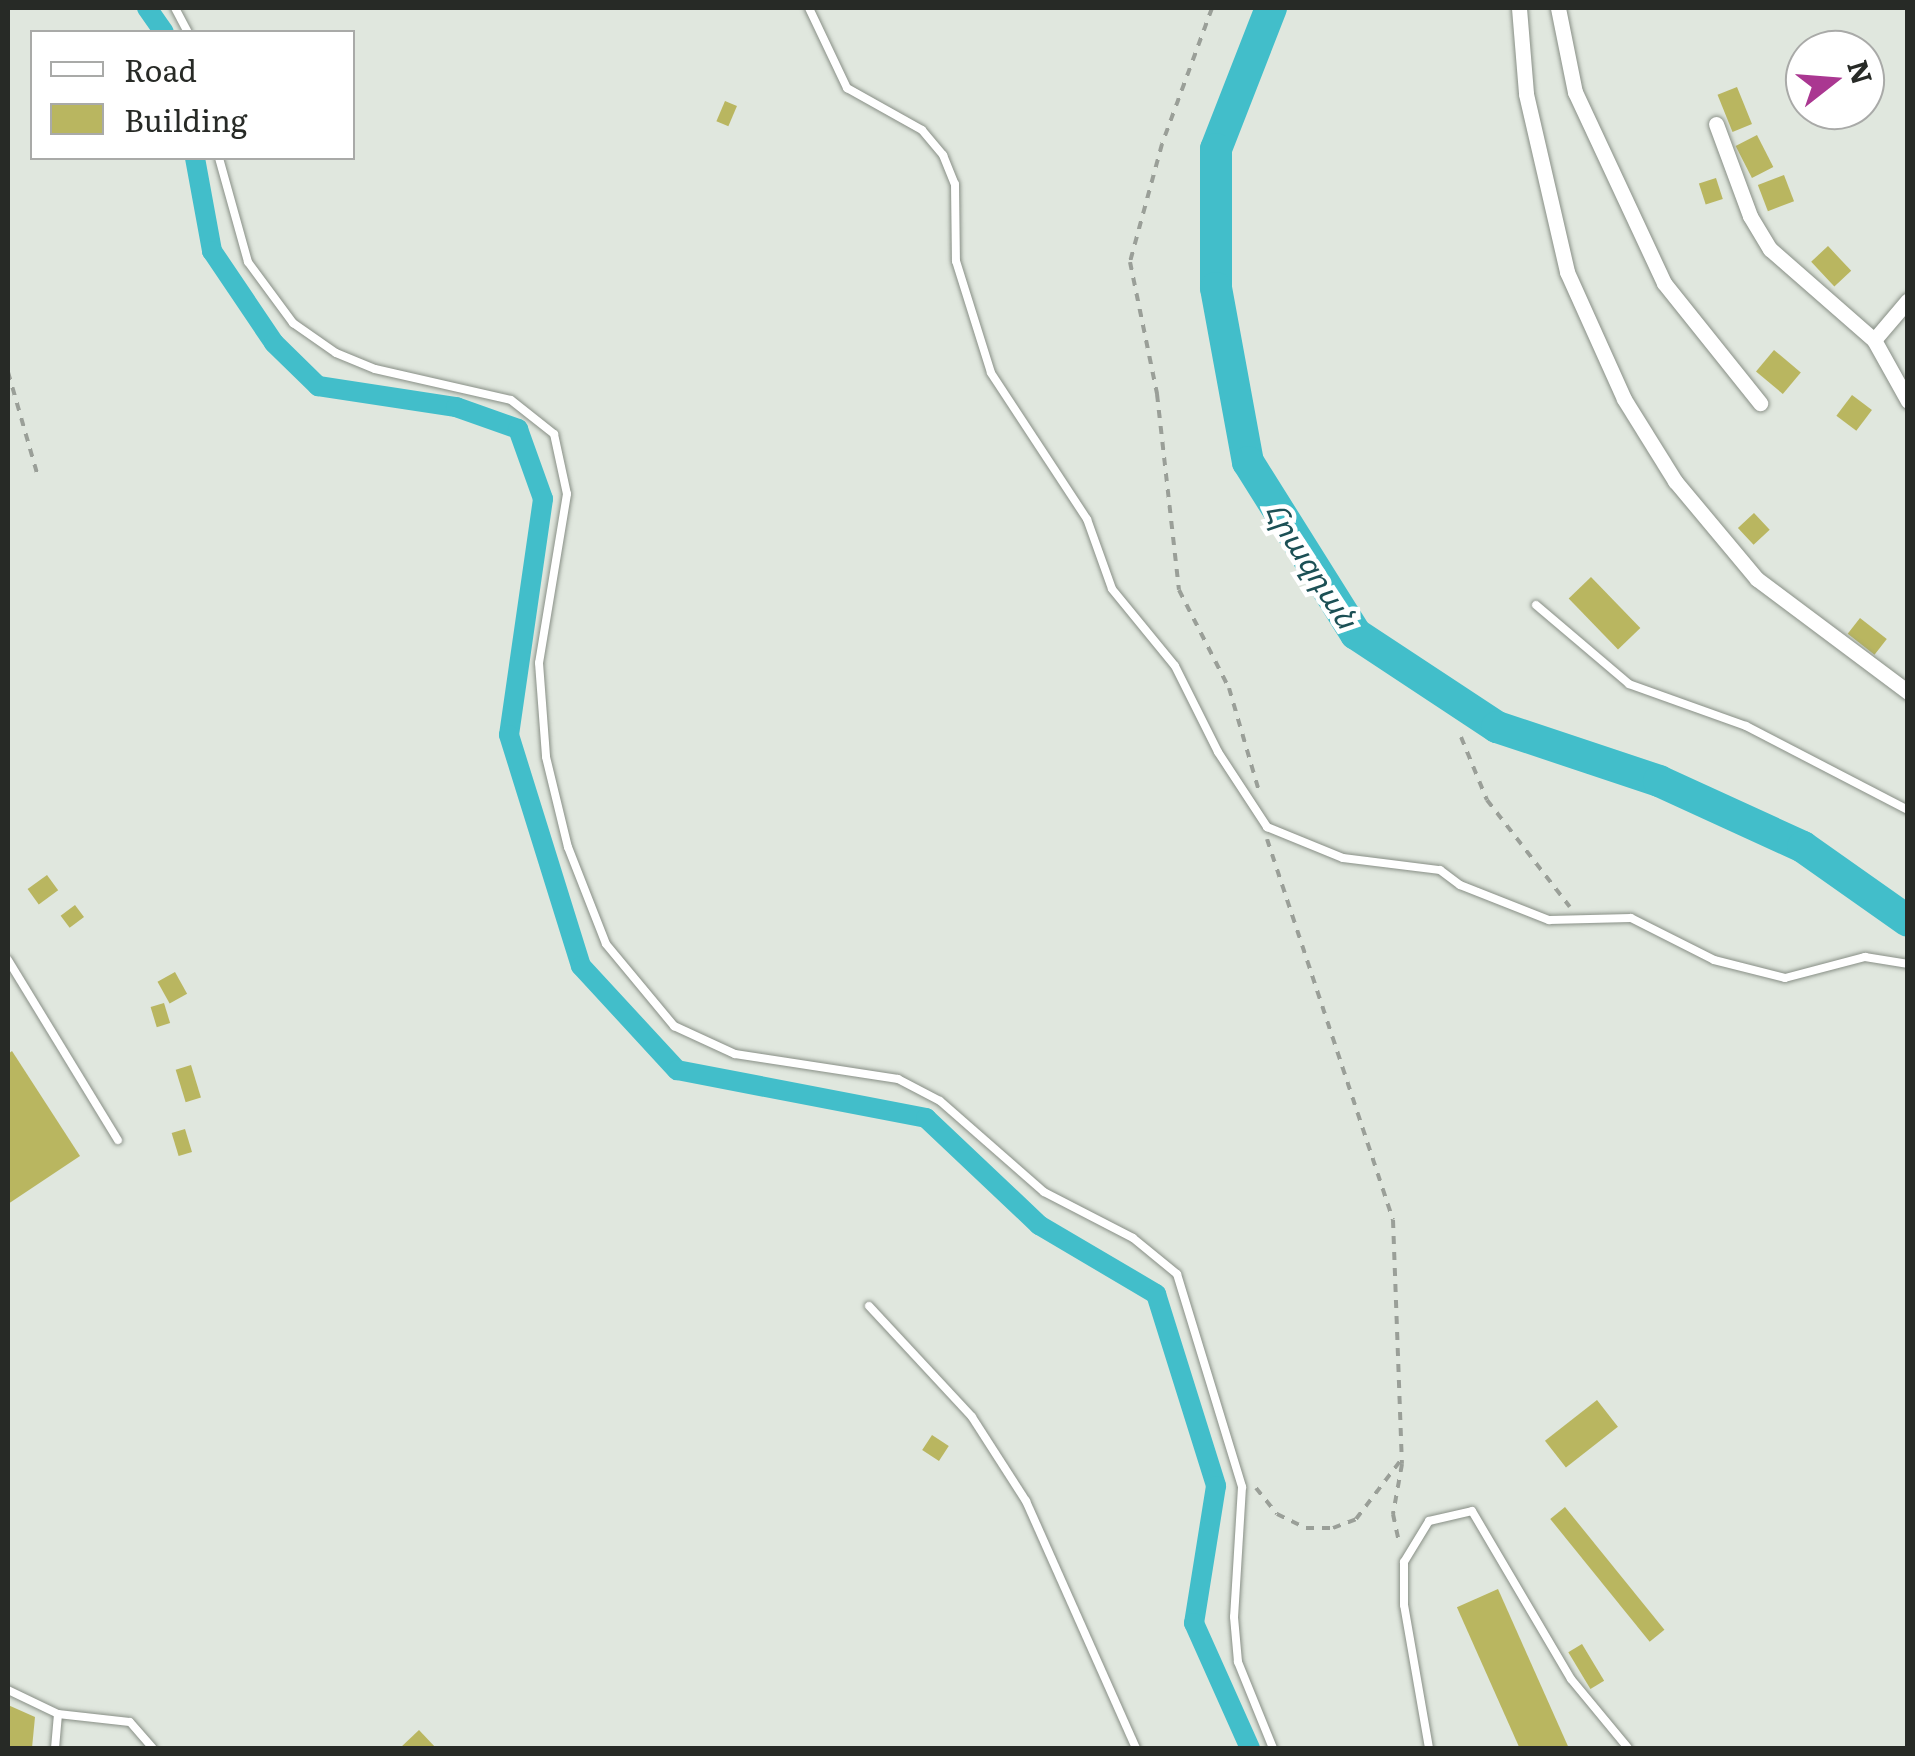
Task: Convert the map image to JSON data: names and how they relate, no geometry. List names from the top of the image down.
{
  "water": ["Հրազդան"],
  "legend": ["Road", "Building"],
  "north": "right"
}
